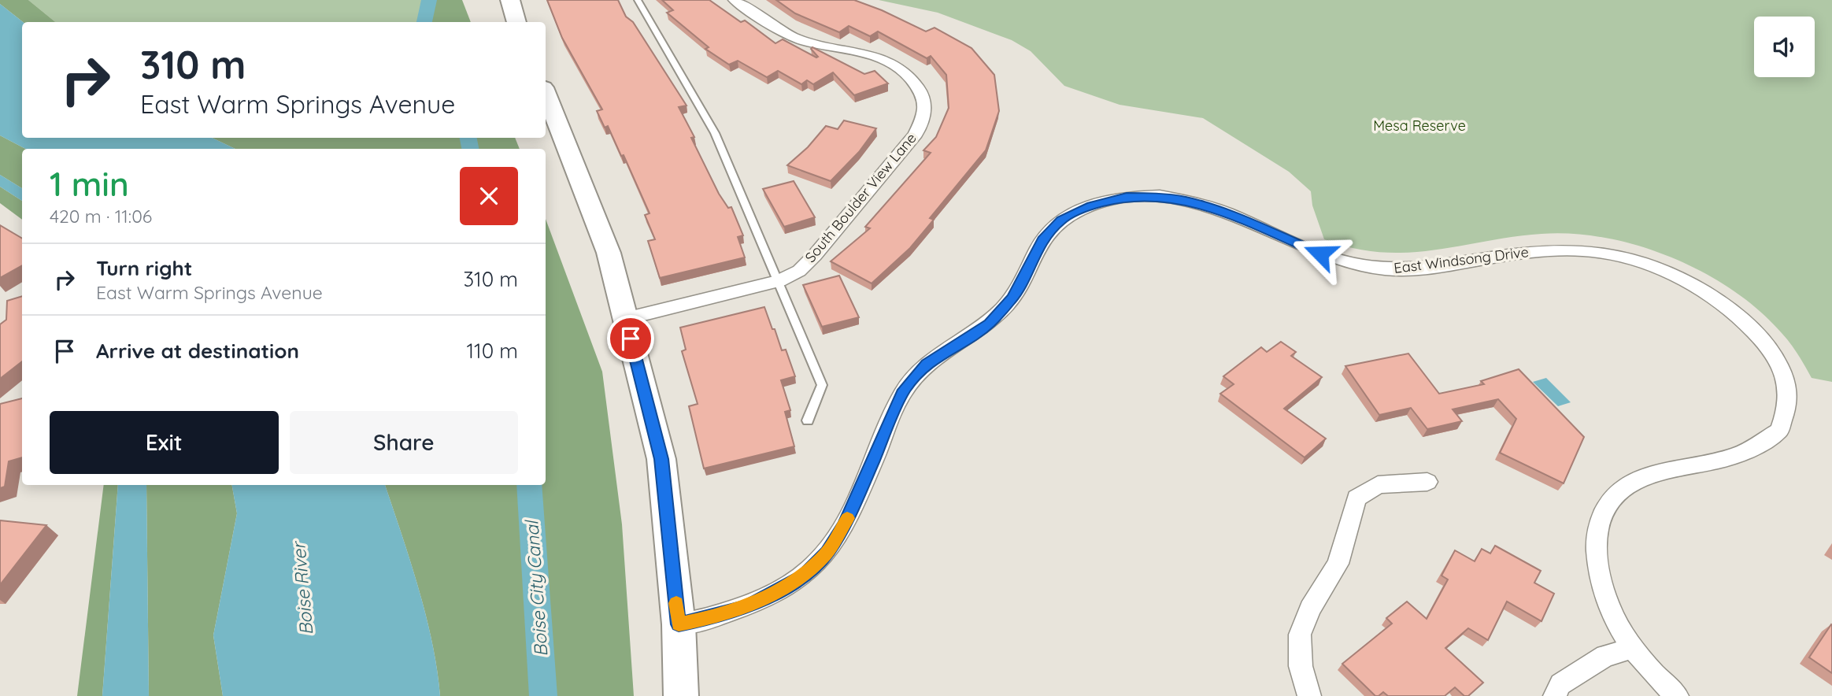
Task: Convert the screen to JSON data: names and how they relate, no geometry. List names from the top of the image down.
{
  "streets": {
    "street": ["South Boulder View Lane", "East Windsong Drive"]
  },
  "water": ["Boise River", "Boise City Canal"],
  "parks": ["Mesa Reserve"],
  "page": {
    "turn": ["310 m", "East Warm Springs Avenue"],
    "heading": ["1 min", "420 m · 11:06"],
    "list": [
      {
        "name": "Turn right",
        "note": "East Warm Springs Avenue",
        "value": "310 m"
      },
      {
        "name": "Arrive at destination",
        "value": "110 m"
      }
    ],
    "buttons": ["Exit", "Share"]
  }
}
